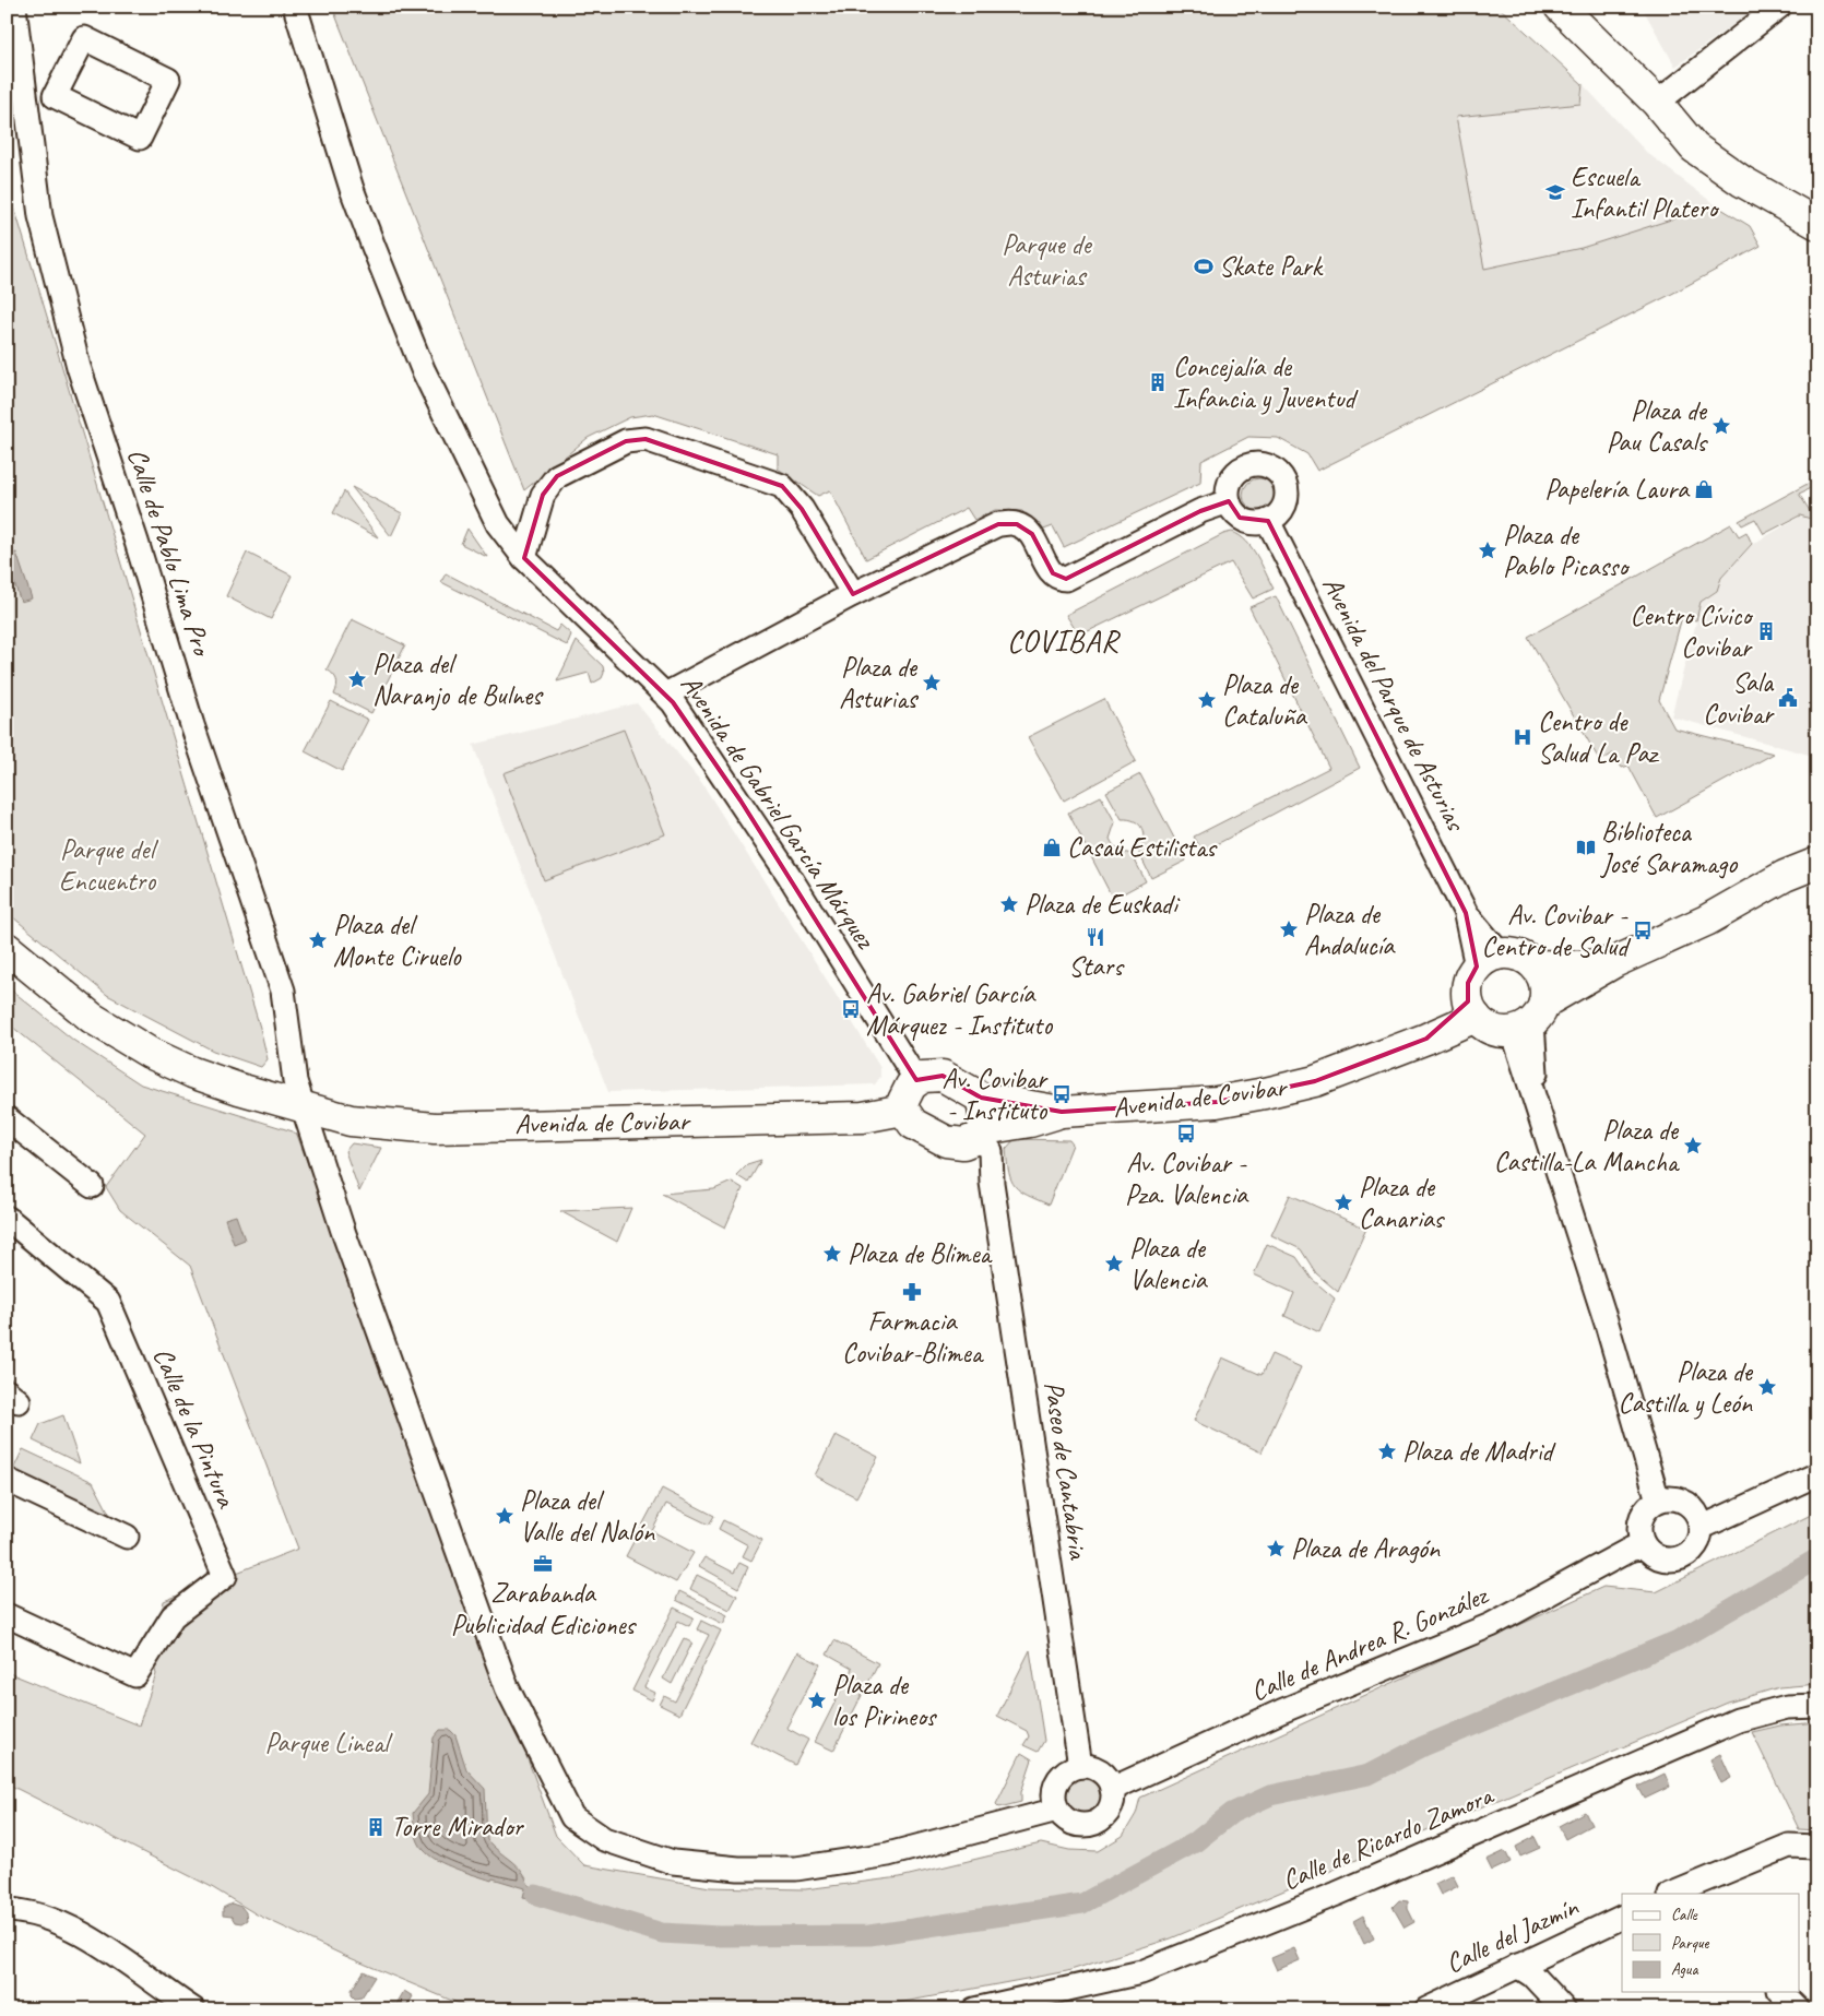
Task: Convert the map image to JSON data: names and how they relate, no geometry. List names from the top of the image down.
{
  "streets": {
    "street": [
      "Calle de Pablo Lima Pro",
      "Avenida del Parque de Asturias",
      "Avenida de Gabriel García Márquez",
      "Avenida de Covibar",
      "Calle de la Pintura",
      "Paseo de Cantabria",
      "Calle de Andrea R. González",
      "Calle de Ricardo Zamora",
      "Calle del Jazmín"
    ]
  },
  "crossings": [
    ["Calle de Pablo Lima Pro", "Avenida de Covibar"],
    ["Calle de Pablo Lima Pro", "Paseo de Cantabria"],
    ["Calle de Pablo Lima Pro", "Calle de Andrea R. González"],
    ["Avenida del Parque de Asturias", "Avenida de Covibar"],
    ["Avenida de Gabriel García Márquez", "Avenida de Covibar"],
    ["Avenida de Gabriel García Márquez", "Paseo de Cantabria"],
    ["Avenida de Covibar", "Paseo de Cantabria"],
    ["Paseo de Cantabria", "Calle de Andrea R. González"]
  ],
  "districts": ["COVIBAR"],
  "parks": ["Parque de Asturias", "Parque del Encuentro", "Parque Lineal"],
  "places": {
    "school or university": ["Escuela Infantil Platero"],
    "sports": ["Skate Park"],
    "building": ["Concejalía de Infancia y Juventud", "Centro Cívico Covibar", "Torre Mirador"],
    "place": [
      "Plaza de Pau Casals",
      "Plaza de Pablo Picasso",
      "Plaza del Naranjo de Bulnes",
      "Plaza de Asturias",
      "Plaza de Cataluña",
      "Plaza de Euskadi",
      "Plaza de Andalucía",
      "Plaza del Monte Ciruelo",
      "Plaza de Castilla-La Mancha",
      "Plaza de Canarias",
      "Plaza de Blimea",
      "Plaza de Valencia",
      "Plaza de Castilla y León",
      "Plaza de Madrid",
      "Plaza del Valle del Nalón",
      "Plaza de Aragón",
      "Plaza de los Pirineos"
    ],
    "shop": ["Papelería Laura", "Casaú Estilistas"],
    "public building": ["Sala Covibar"],
    "hospital": ["Centro de Salud La Paz"],
    "library": ["Biblioteca José Saramago"],
    "bus stop": [
      "Av. Covibar - Centro de Salud",
      "Av. Gabriel García Márquez - Instituto",
      "Av. Covibar - Instituto",
      "Av. Covibar - Pza. Valencia"
    ],
    "restaurant": ["Stars"],
    "pharmacy": ["Farmacia Covibar-Blimea"],
    "office": ["Zarabanda Publicidad Ediciones"]
  },
  "legend": ["Calle", "Parque", "Agua"]
}
